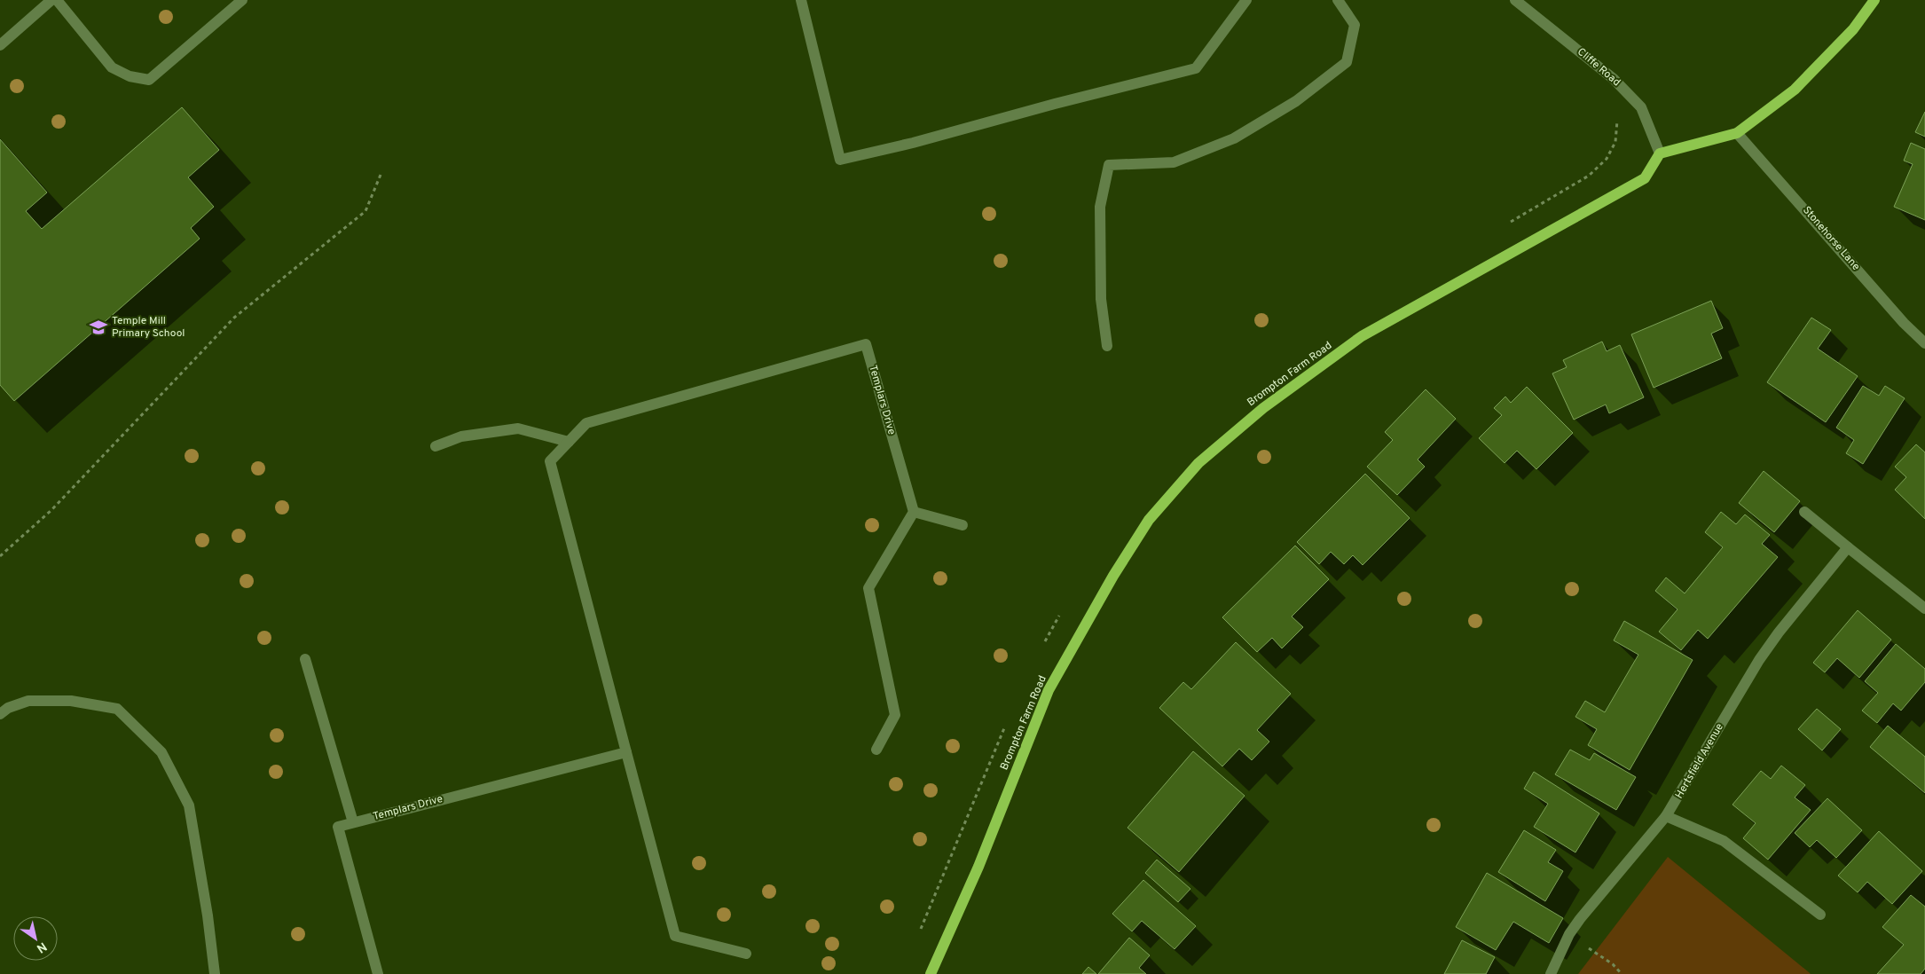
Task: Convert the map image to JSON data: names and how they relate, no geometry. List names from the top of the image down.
{
  "streets": {
    "main road": ["Brompton Farm Road"],
    "street": [
      "Cliffe Road",
      "Stonehorse Lane",
      "Templars Drive",
      "Hertsfield Avenue"
    ]
  },
  "crossings": [
    ["Cliffe Road", "Brompton Farm Road"]
  ],
  "places": {
    "school or university": ["Temple Mill Primary School"]
  },
  "north": "bottom right"
}
